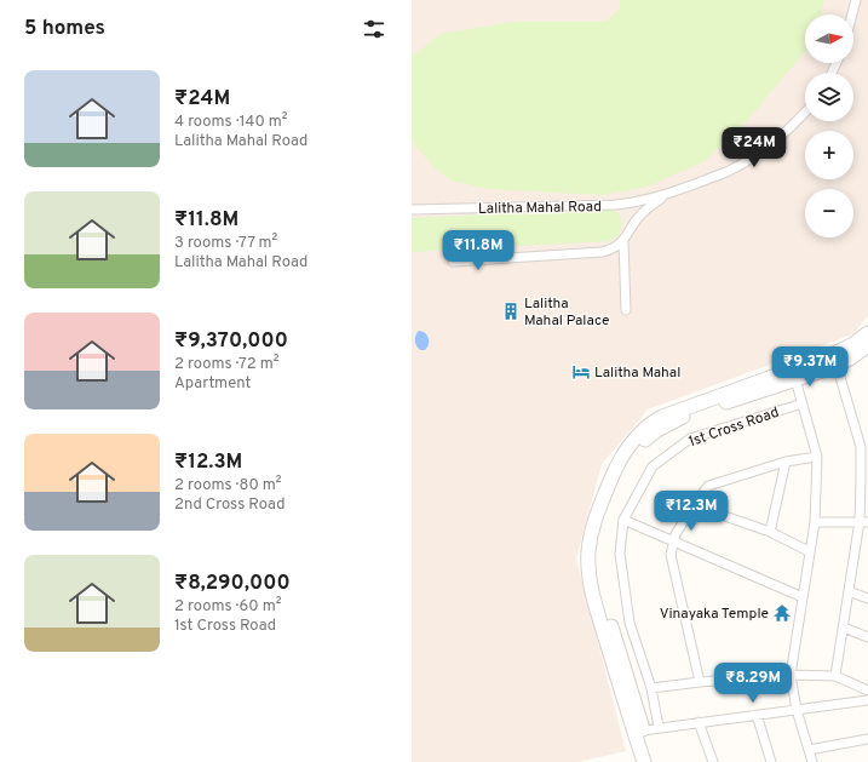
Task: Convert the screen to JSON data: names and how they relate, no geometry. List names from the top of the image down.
{
  "streets": {
    "street": ["Lalitha Mahal Road", "1st Cross Road"]
  },
  "places": {
    "building": ["Lalitha Mahal Palace"],
    "hotel": ["Lalitha Mahal"],
    "temple": ["Vinayaka Temple"]
  },
  "north": "right",
  "page": {
    "heading": "5 homes",
    "map_buttons": ["+", "−"],
    "list": [
      {
        "name": "₹24M",
        "note": "4 rooms · 140 m² · Lalitha Mahal Road"
      },
      {
        "name": "₹11.8M",
        "note": "3 rooms · 77 m² · Lalitha Mahal Road"
      },
      {
        "name": "₹9,370,000",
        "note": "2 rooms · 72 m² · Apartment"
      },
      {
        "name": "₹12.3M",
        "note": "2 rooms · 80 m² · 2nd Cross Road"
      },
      {
        "name": "₹8,290,000",
        "note": "2 rooms · 60 m² · 1st Cross Road"
      }
    ],
    "price": [
      "₹24M",
      "₹11.8M",
      "₹9.37M",
      "₹12.3M",
      "₹8.29M"
    ]
  }
}
